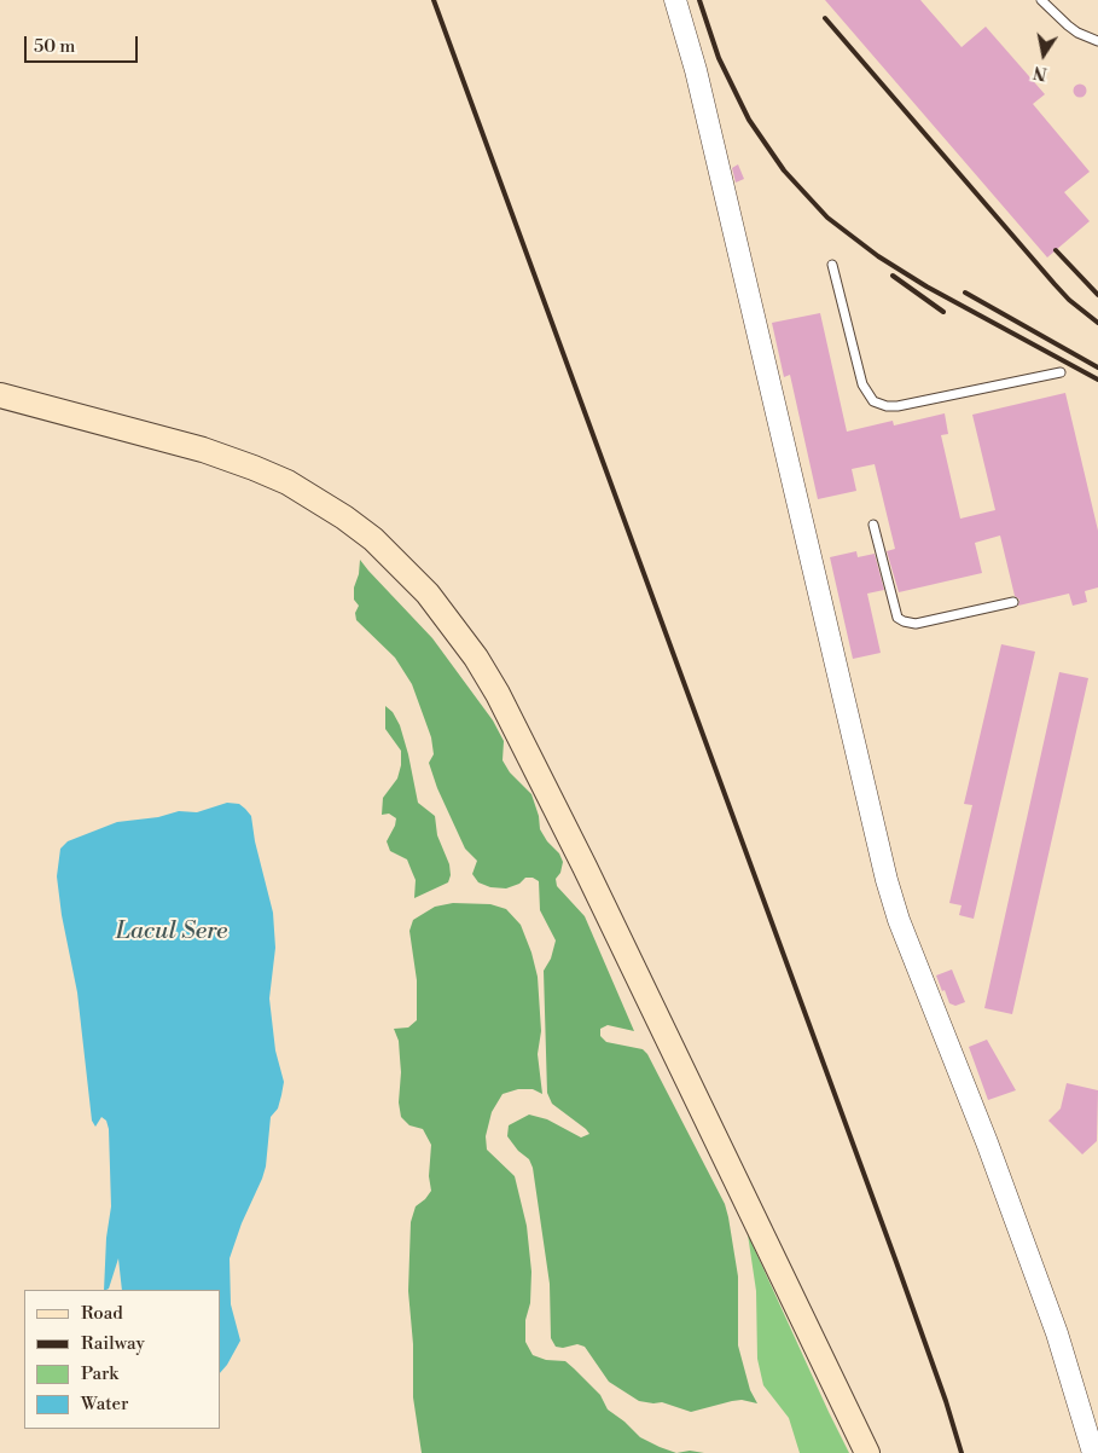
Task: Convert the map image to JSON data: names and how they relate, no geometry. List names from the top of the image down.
{
  "water": ["Lacul Sere"],
  "legend": [
    "Road",
    "Railway",
    "Park",
    "Water"
  ],
  "scale_bar": "50 m",
  "north": "bottom"
}
